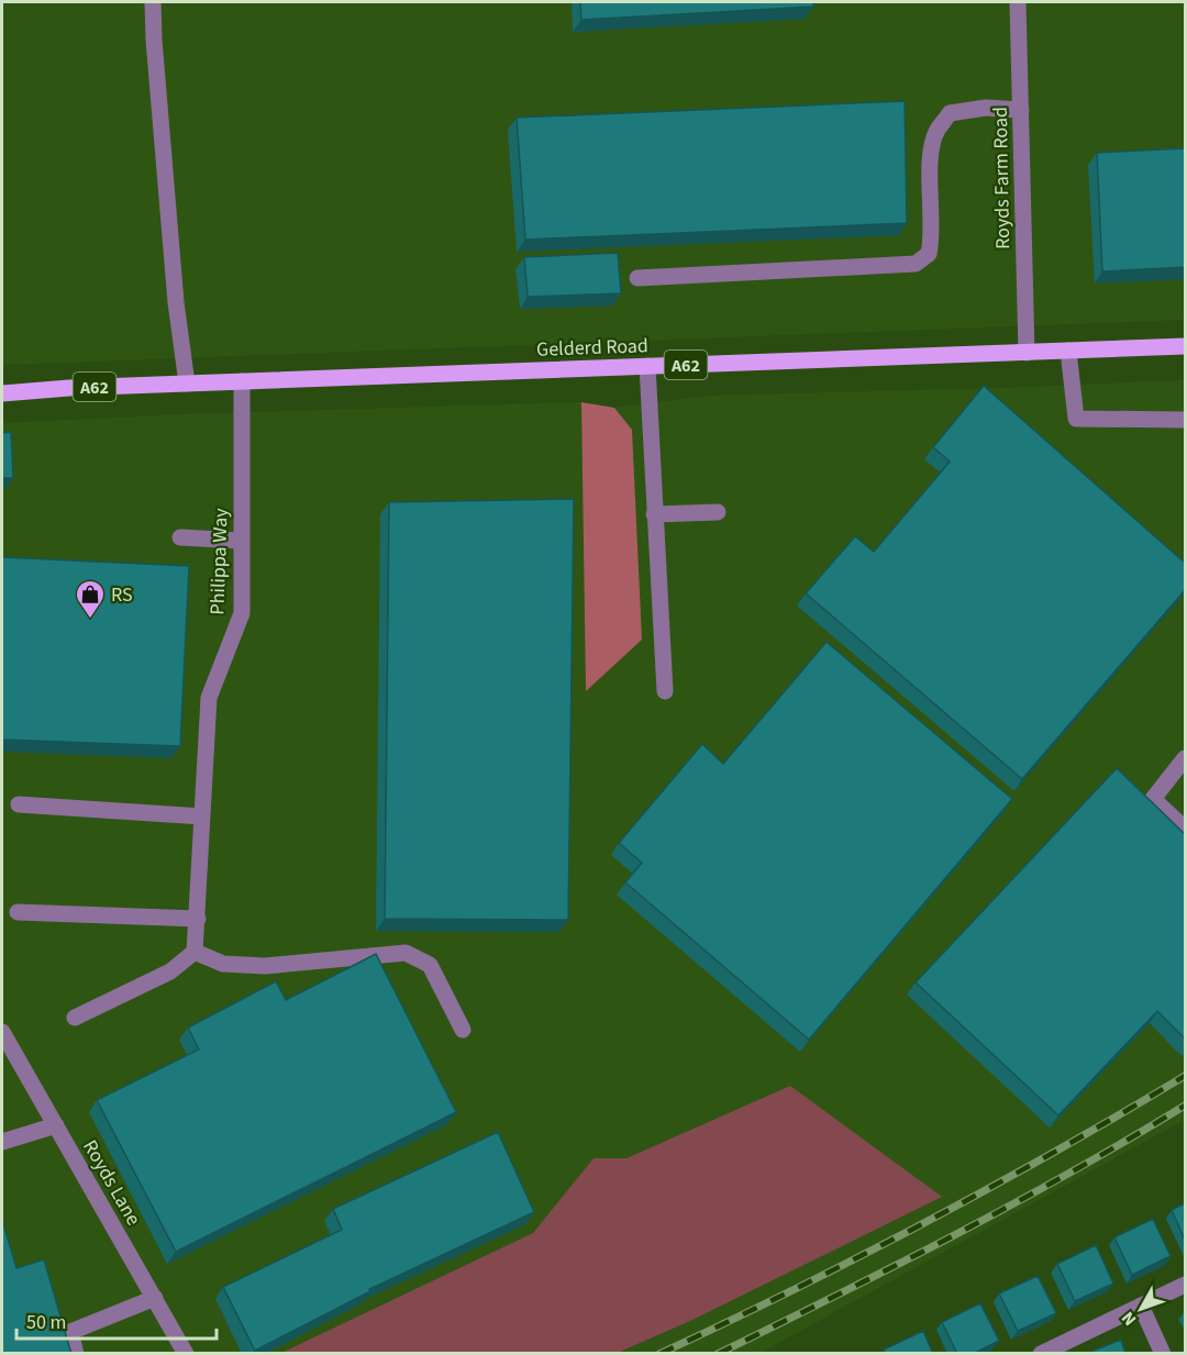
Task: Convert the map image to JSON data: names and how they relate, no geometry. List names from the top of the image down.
{
  "streets": {
    "main road": ["Gelderd Road", "A62"],
    "street": ["Royds Farm Road", "Philippa Way", "Royds Lane"]
  },
  "crossings": [
    ["Royds Farm Road", "Gelderd Road"],
    ["Gelderd Road", "Philippa Way"]
  ],
  "places": {
    "shop": ["RS"]
  },
  "scale_bar": "50 m",
  "north": "bottom left"
}
